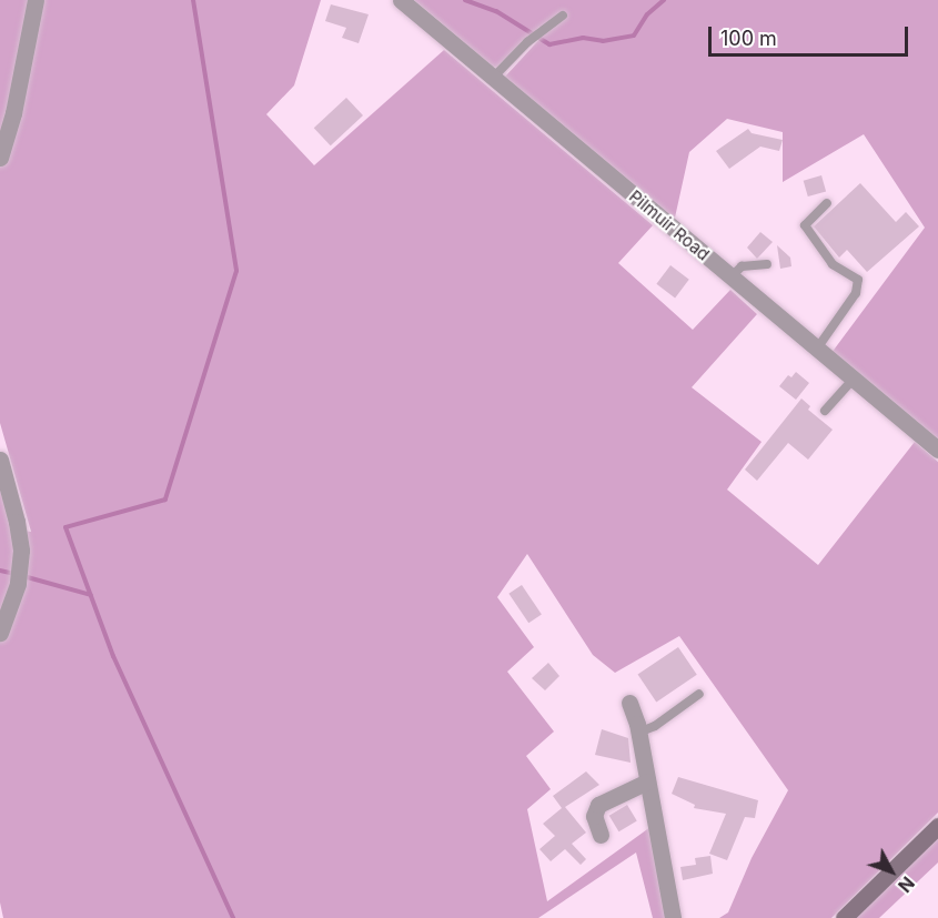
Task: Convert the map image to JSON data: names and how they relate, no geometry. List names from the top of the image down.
{
  "streets": {
    "street": ["Pilmuir Road"]
  },
  "scale_bar": "100 m",
  "north": "bottom right"
}
